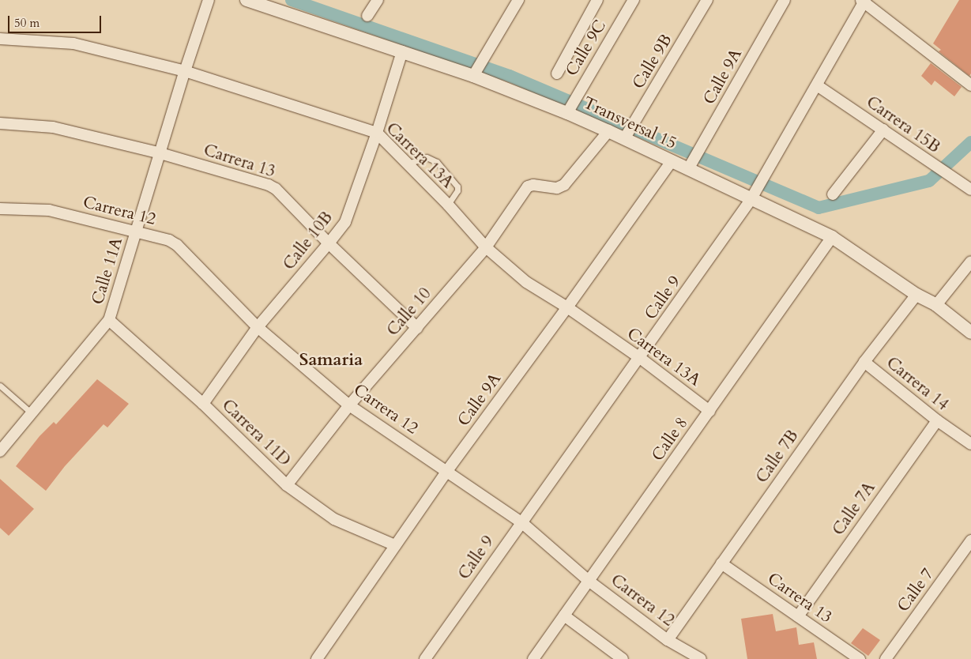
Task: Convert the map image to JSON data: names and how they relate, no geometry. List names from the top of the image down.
{
  "streets": {
    "street": [
      "Calle 9C",
      "Calle 9B",
      "Calle 9A",
      "Transversal 15",
      "Carrera 15B",
      "Carrera 13A",
      "Carrera 13",
      "Carrera 12",
      "Calle 10B",
      "Calle 11A",
      "Calle 9",
      "Calle 10",
      "Carrera 14",
      "Carrera 11D",
      "Calle 8",
      "Calle 7B",
      "Calle 7A",
      "Calle 7"
    ]
  },
  "crossings": [
    ["Calle 9C", "Transversal 15"],
    ["Calle 9B", "Transversal 15"],
    ["Calle 9A", "Transversal 15"],
    ["Calle 9A", "Carrera 13A"],
    ["Calle 9A", "Carrera 12"],
    ["Calle 9A", "Carrera 11D"],
    ["Transversal 15", "Calle 10B"],
    ["Transversal 15", "Calle 9"],
    ["Transversal 15", "Calle 10"],
    ["Transversal 15", "Calle 8"],
    ["Transversal 15", "Calle 7B"],
    ["Carrera 15B", "Calle 9"],
    ["Carrera 13A", "Calle 10B"],
    ["Carrera 13A", "Calle 11A"],
    ["Carrera 13A", "Calle 9"],
    ["Carrera 13A", "Calle 10"],
    ["Carrera 13A", "Calle 8"],
    ["Carrera 13", "Calle 10B"],
    ["Carrera 13", "Calle 11A"],
    ["Carrera 13", "Calle 10"],
    ["Carrera 13", "Calle 7B"],
    ["Carrera 13", "Calle 7A"],
    ["Carrera 12", "Calle 10B"],
    ["Carrera 12", "Calle 11A"],
    ["Carrera 12", "Calle 9"],
    ["Carrera 12", "Calle 10"],
    ["Carrera 12", "Calle 8"],
    ["Carrera 12", "Calle 7B"],
    ["Calle 10B", "Carrera 11D"],
    ["Calle 11A", "Carrera 11D"],
    ["Calle 10", "Carrera 11D"],
    ["Carrera 14", "Calle 7B"],
    ["Carrera 14", "Calle 7A"]
  ],
  "districts": ["Samaria"],
  "scale_bar": "50 m"
}
